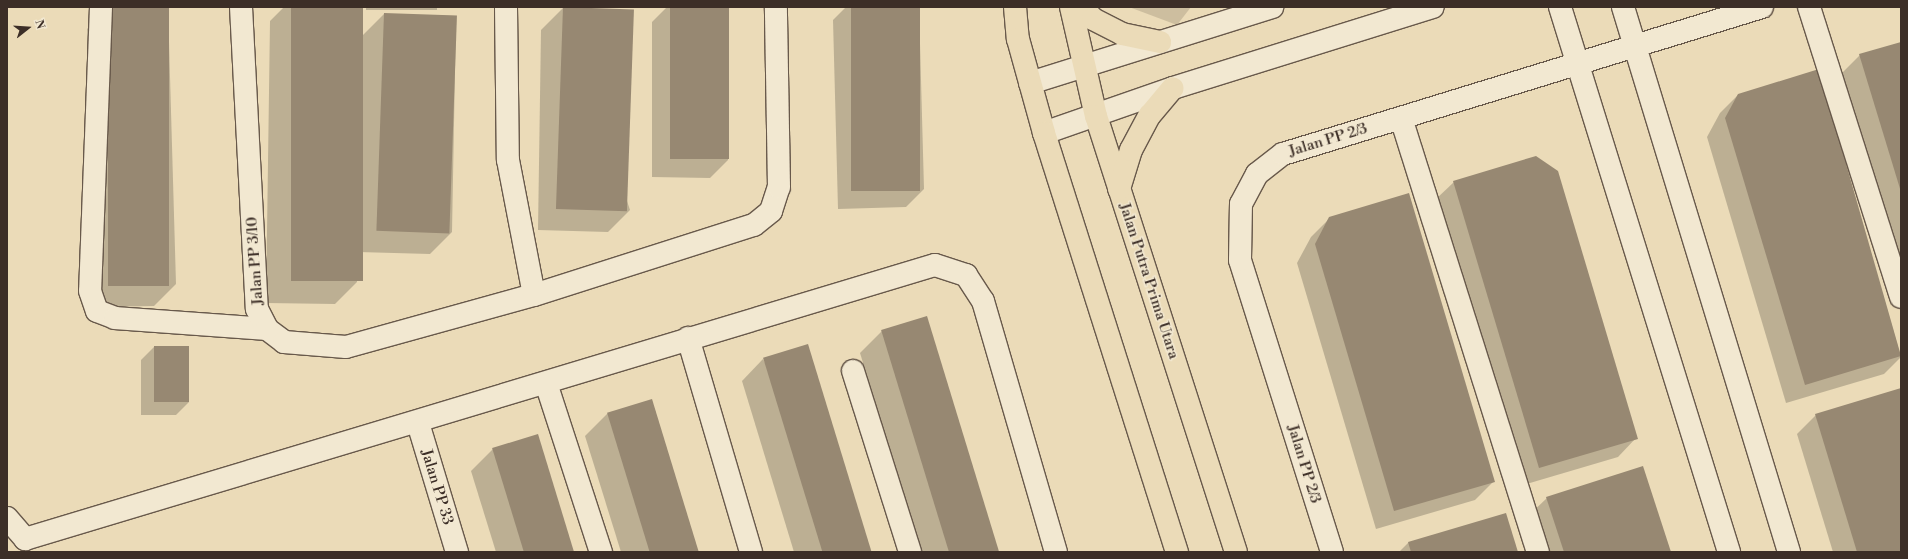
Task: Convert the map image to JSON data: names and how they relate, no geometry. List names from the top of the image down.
{
  "streets": {
    "main road": ["Jalan Putra Prima Utara"],
    "street": ["Jalan PP 2/3", "Jalan PP 3/10", "Jalan PP 33"]
  },
  "north": "right"
}
